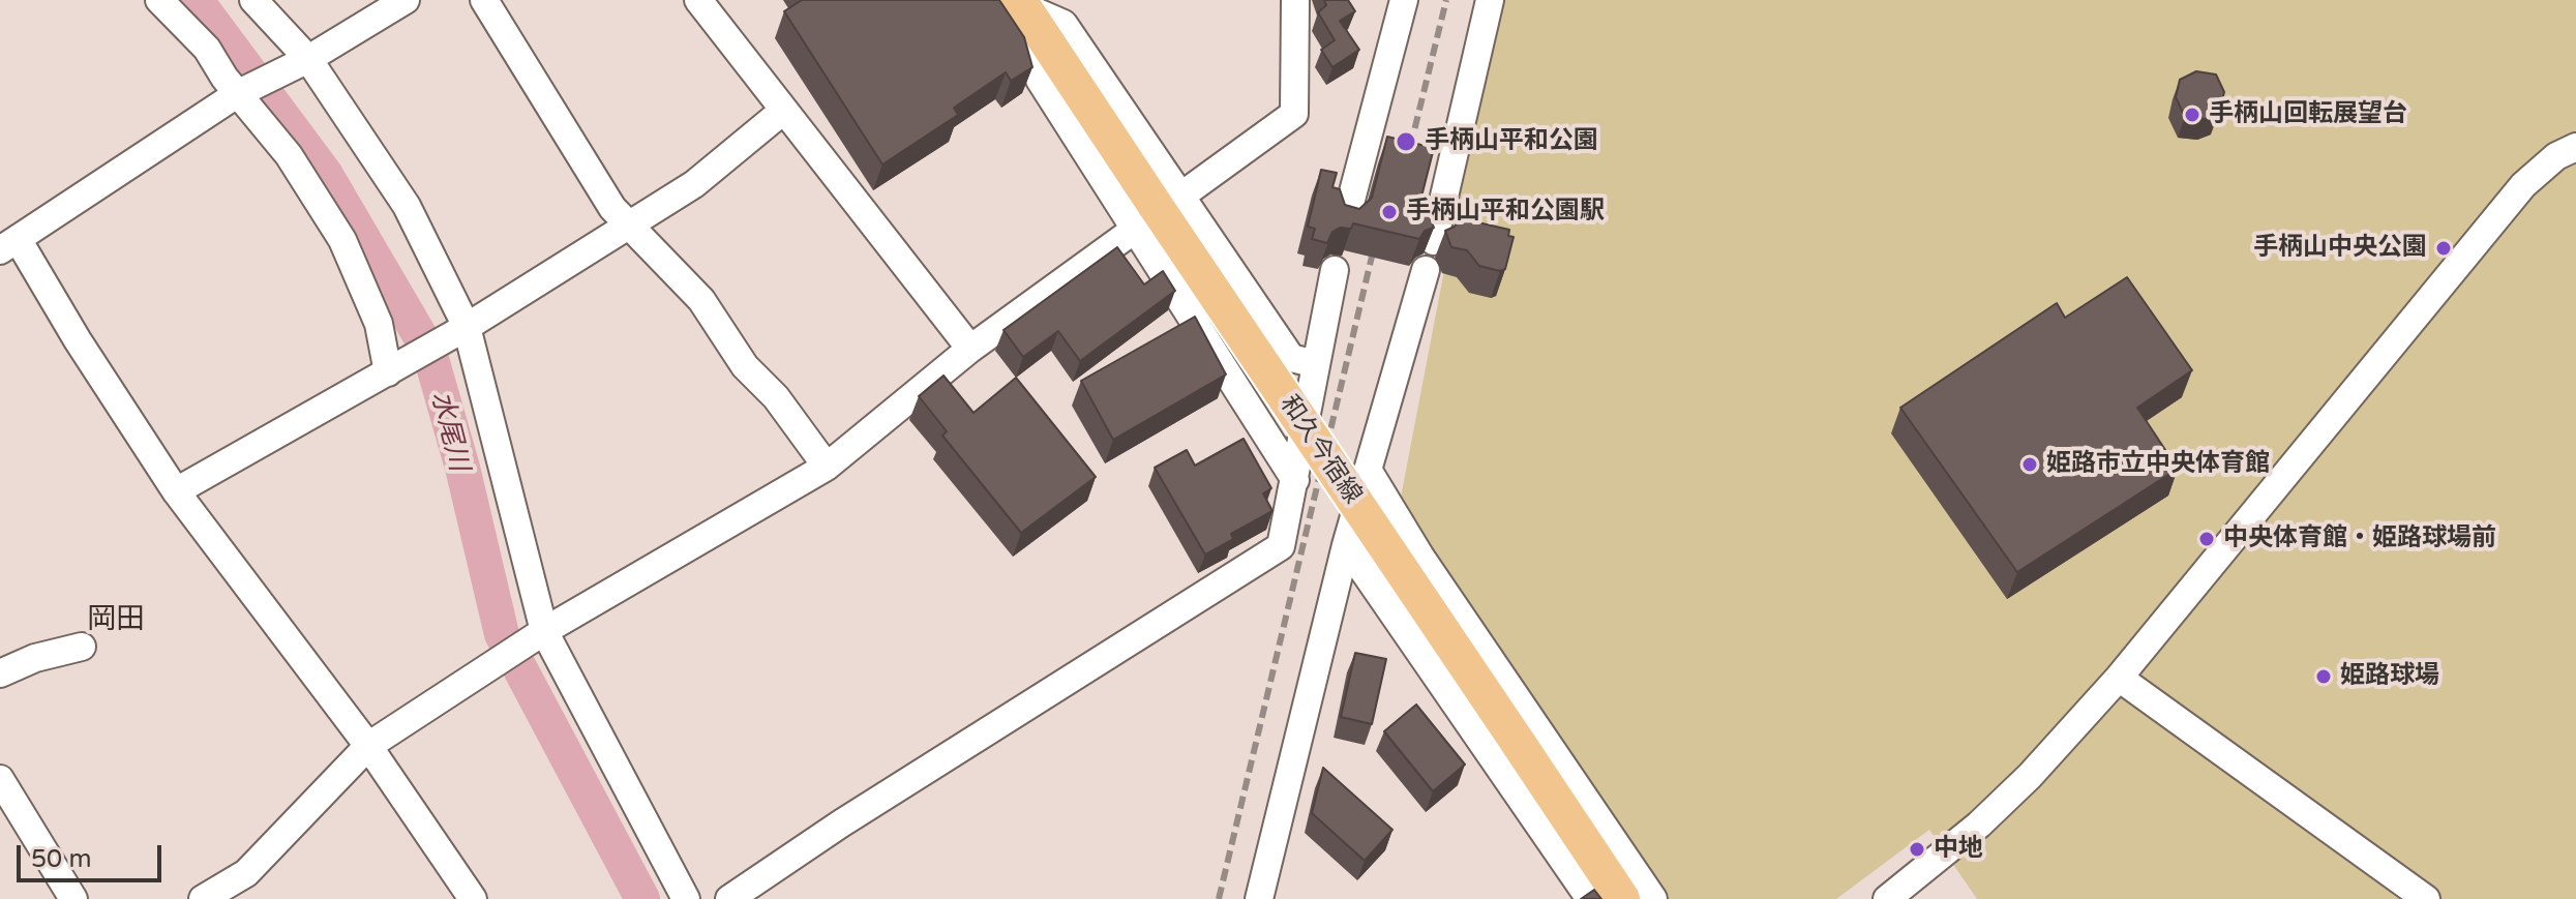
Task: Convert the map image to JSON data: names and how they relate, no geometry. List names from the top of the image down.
{
  "streets": {
    "main road": ["和久今宿線"]
  },
  "districts": ["岡田"],
  "water": ["水尾川"],
  "places": [
    "手柄山回転展望台",
    "手柄山平和公園",
    "手柄山平和公園駅",
    "手柄山中央公園",
    "姫路市立中央体育館",
    "中央体育館・姫路球場前",
    "姫路球場",
    "中地"
  ],
  "scale_bar": "50 m"
}
